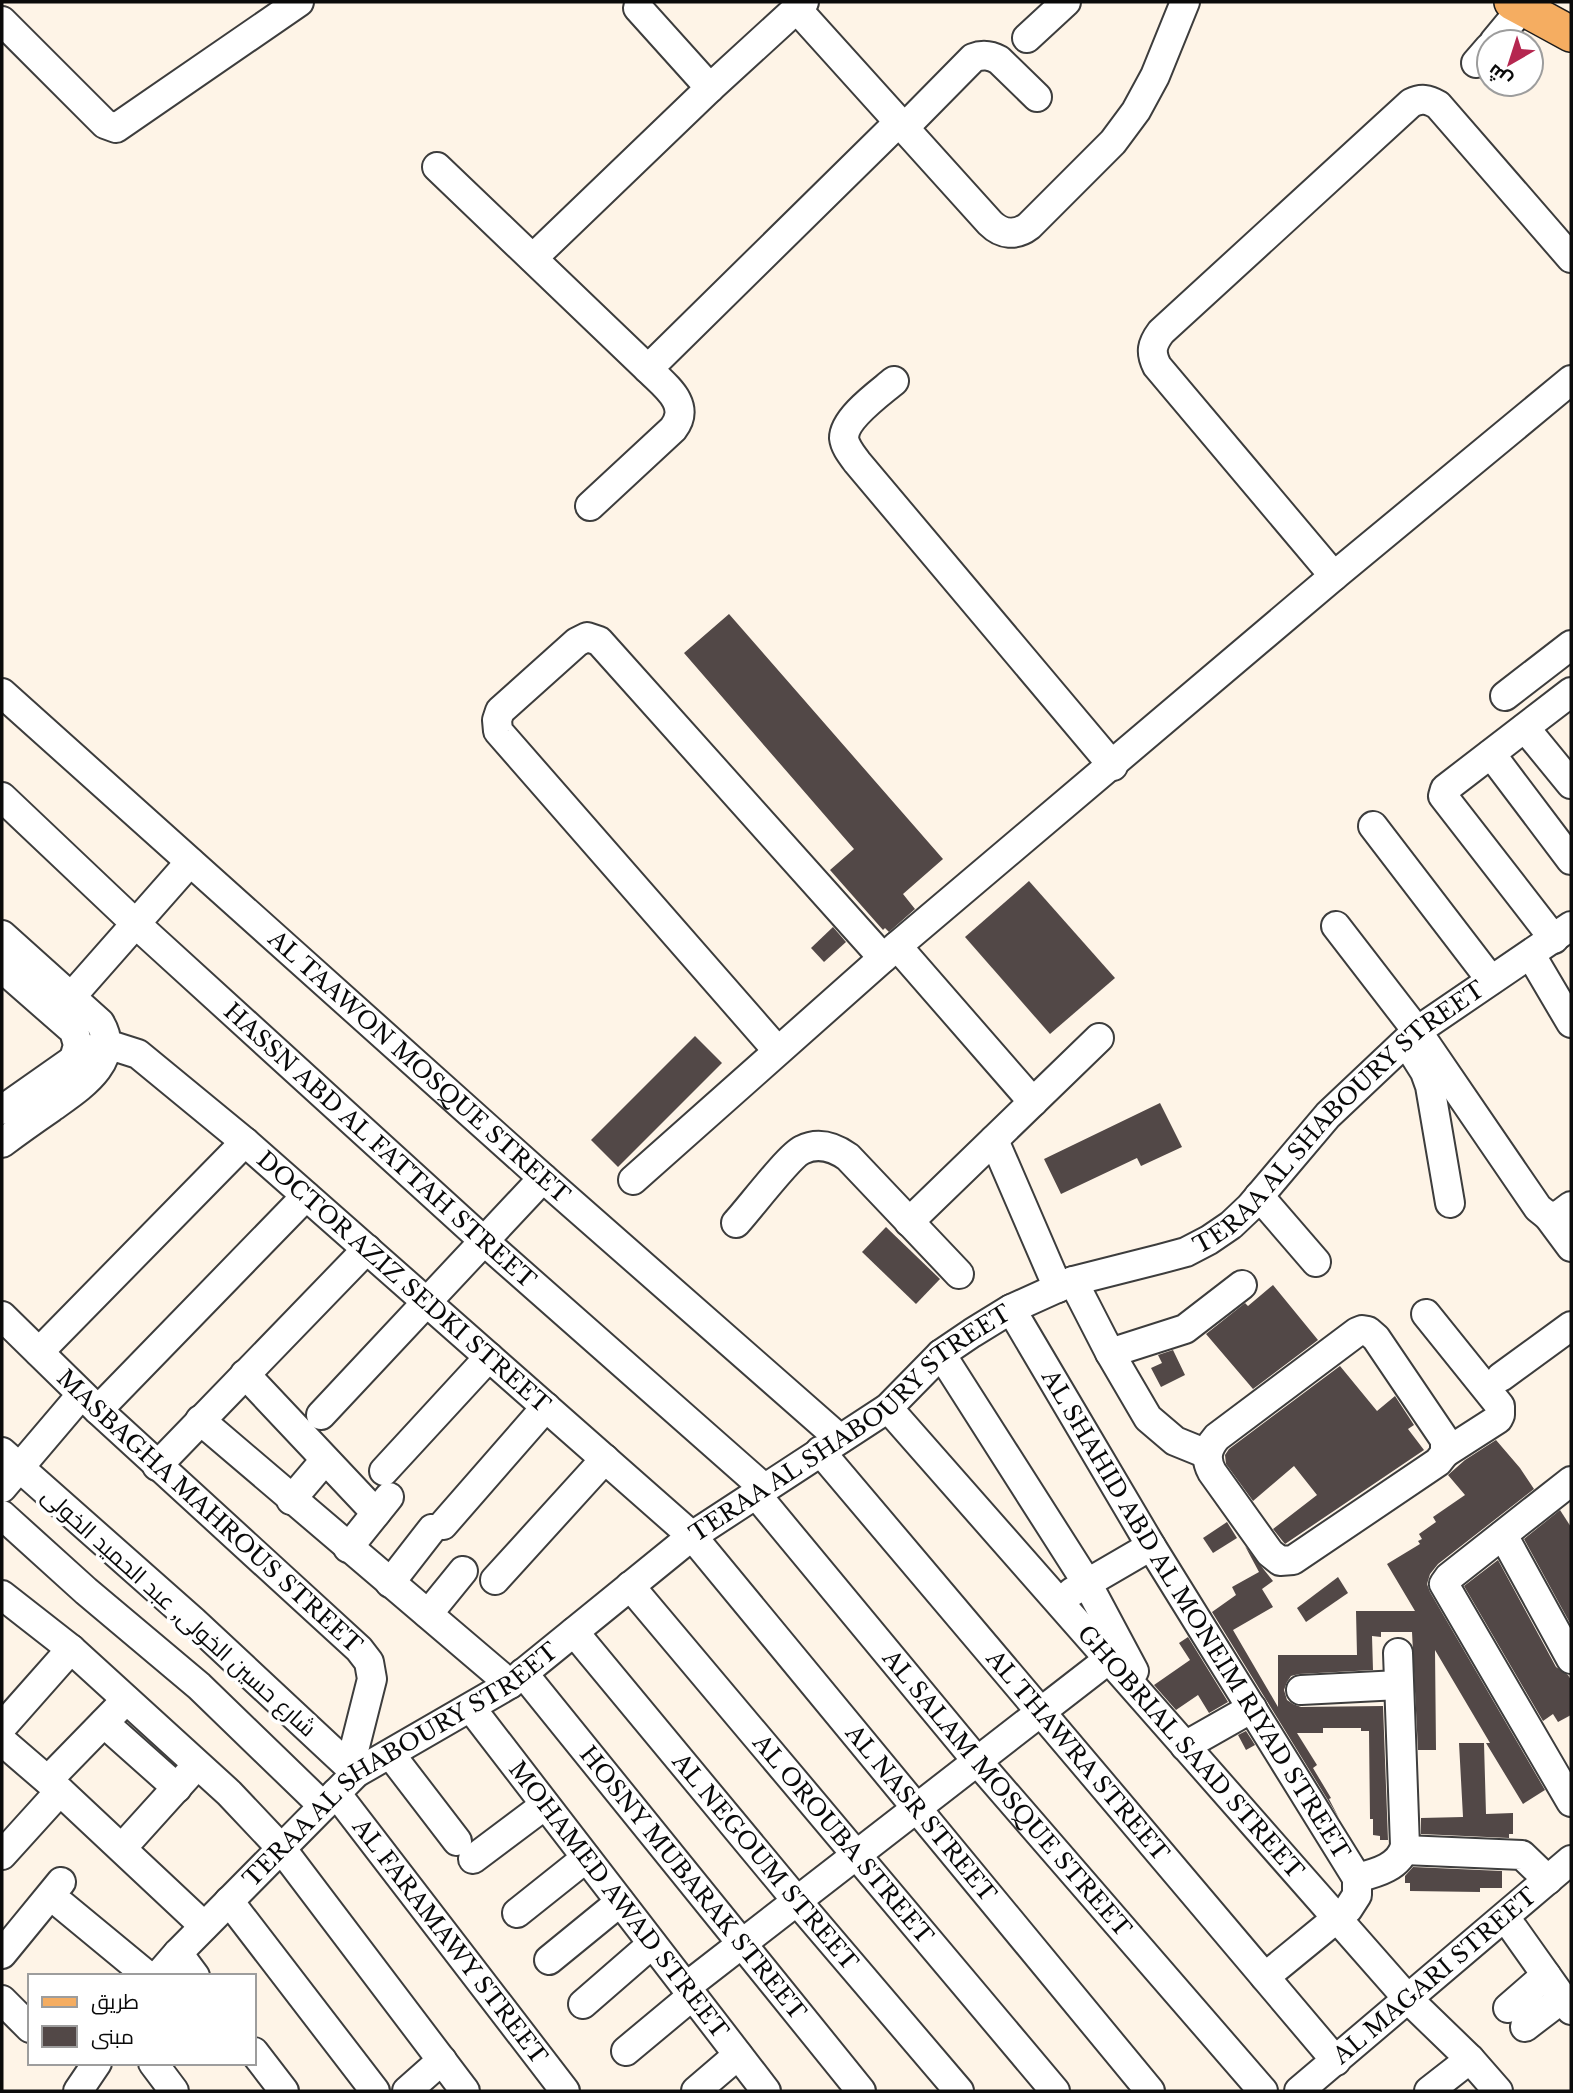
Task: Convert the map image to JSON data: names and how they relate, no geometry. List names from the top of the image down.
{
  "streets": {
    "street": [
      "AL TAAWON MOSQUE STREET",
      "TERAA AL SHABOURY STREET",
      "HASSN ABD AL FATTAH STREET",
      "DOCTOR AZIZ SEDKI STREET",
      "MASBAGHA MAHROUS STREET",
      "شارع حسين الخولى, عبد الحميد الخولى",
      "AL SHAHID ABD AL MONEIM RIYAD STREET",
      "GHOBRIAL SAAD STREET",
      "AL THAWRA STREET",
      "AL SALAM MOSQUE STREET",
      "AL NASR STREET",
      "AL OROUBA STREET",
      "AL NEGOUM STREET",
      "HOSNY MUBARAK STREET",
      "MOHAMED AWAD STREET",
      "AL FARAMAWY STREET",
      "AL MAGARI STREET"
    ]
  },
  "crossings": [
    ["AL TAAWON MOSQUE STREET", "TERAA AL SHABOURY STREET"],
    ["AL TAAWON MOSQUE STREET", "AL THAWRA STREET"],
    ["TERAA AL SHABOURY STREET", "HASSN ABD AL FATTAH STREET"],
    ["TERAA AL SHABOURY STREET", "DOCTOR AZIZ SEDKI STREET"],
    ["TERAA AL SHABOURY STREET", "MASBAGHA MAHROUS STREET"],
    ["TERAA AL SHABOURY STREET", "شارع حسين الخولى, عبد الحميد الخولى"],
    ["TERAA AL SHABOURY STREET", "AL SHAHID ABD AL MONEIM RIYAD STREET"],
    ["TERAA AL SHABOURY STREET", "GHOBRIAL SAAD STREET"],
    ["TERAA AL SHABOURY STREET", "AL THAWRA STREET"],
    ["TERAA AL SHABOURY STREET", "AL SALAM MOSQUE STREET"],
    ["TERAA AL SHABOURY STREET", "AL NASR STREET"],
    ["TERAA AL SHABOURY STREET", "AL OROUBA STREET"],
    ["TERAA AL SHABOURY STREET", "AL NEGOUM STREET"],
    ["TERAA AL SHABOURY STREET", "HOSNY MUBARAK STREET"],
    ["TERAA AL SHABOURY STREET", "MOHAMED AWAD STREET"],
    ["TERAA AL SHABOURY STREET", "AL FARAMAWY STREET"],
    ["HASSN ABD AL FATTAH STREET", "AL SALAM MOSQUE STREET"],
    ["DOCTOR AZIZ SEDKI STREET", "AL NASR STREET"],
    ["MASBAGHA MAHROUS STREET", "شارع حسين الخولى, عبد الحميد الخولى"],
    ["AL SHAHID ABD AL MONEIM RIYAD STREET", "GHOBRIAL SAAD STREET"],
    ["AL SHAHID ABD AL MONEIM RIYAD STREET", "AL THAWRA STREET"],
    ["GHOBRIAL SAAD STREET", "AL MAGARI STREET"],
    ["AL THAWRA STREET", "AL MAGARI STREET"]
  ],
  "legend": ["طريق", "مبنى"],
  "north": "bottom left"
}
